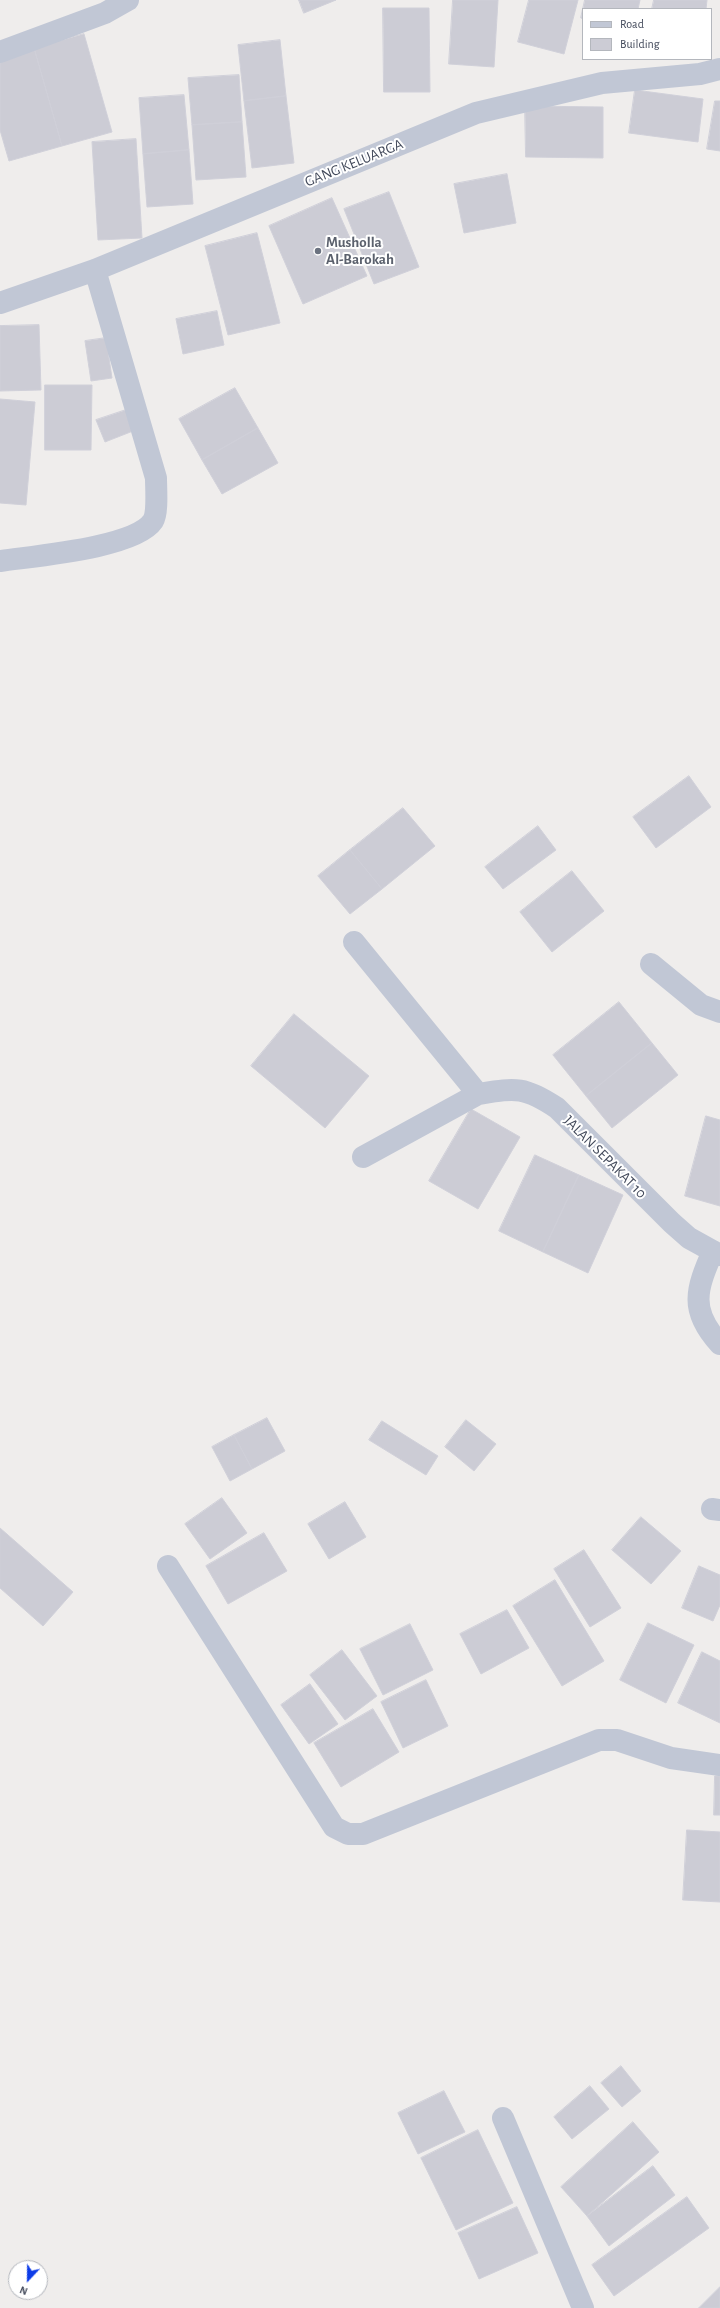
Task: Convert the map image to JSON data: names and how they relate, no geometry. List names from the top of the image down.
{
  "streets": {
    "street": ["GANG KELUARGA", "JALAN SEPAKAT 10"]
  },
  "places": ["Musholla Al-Barokah"],
  "legend": ["Road", "Building"],
  "north": "bottom"
}
